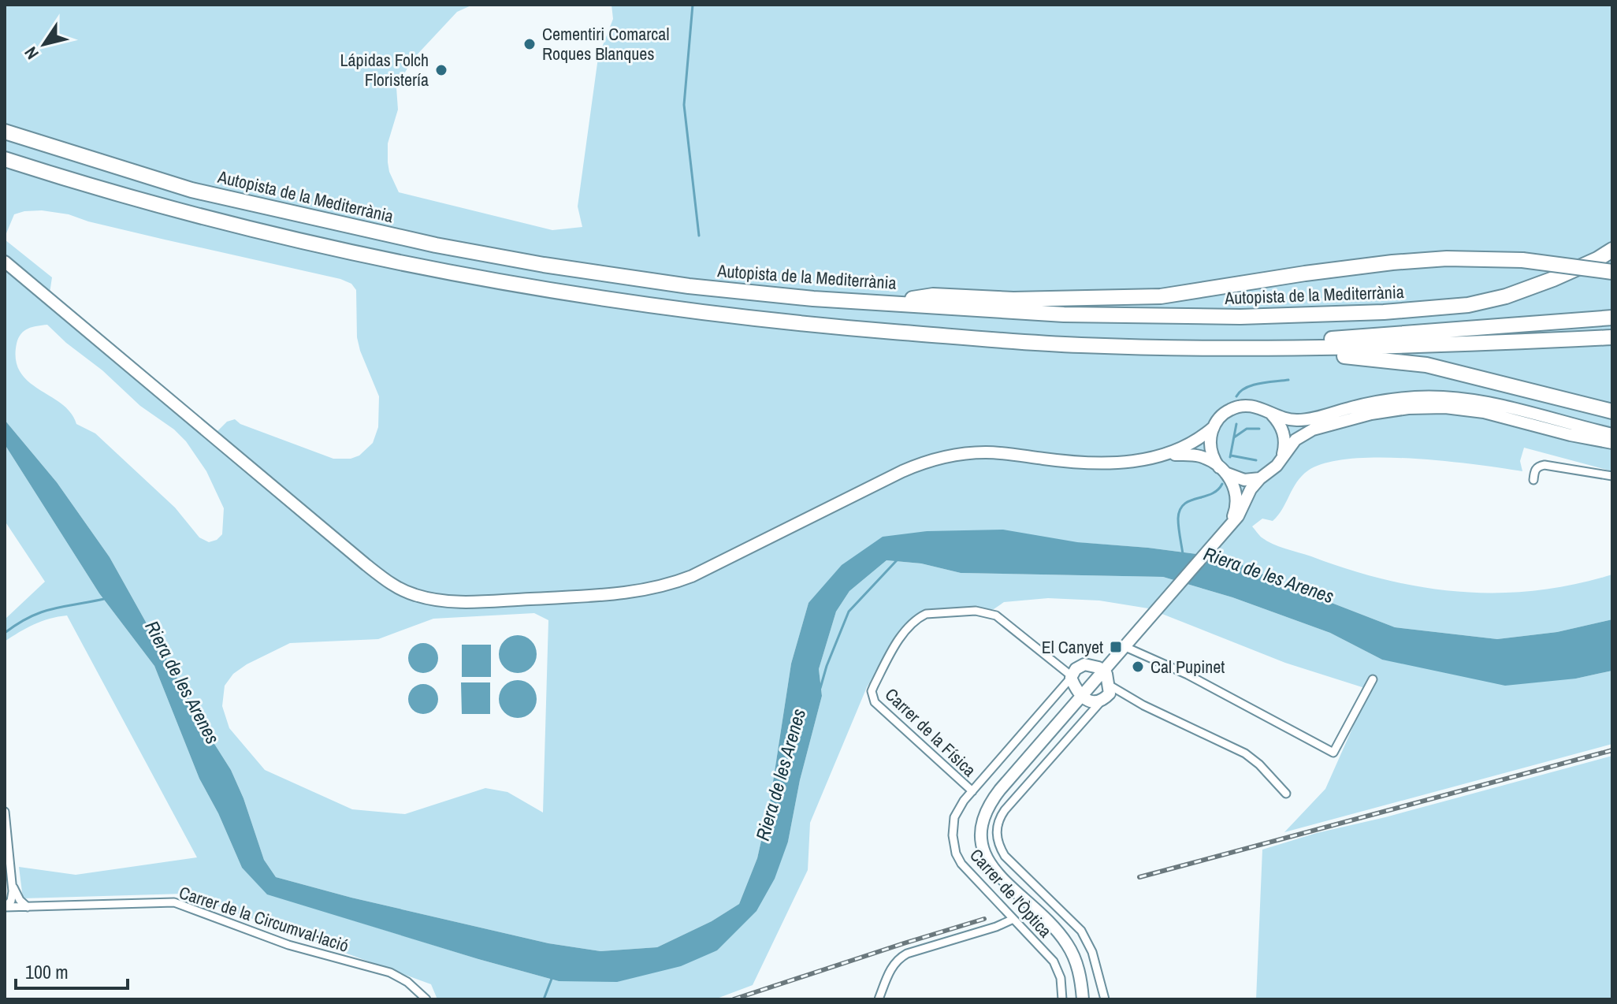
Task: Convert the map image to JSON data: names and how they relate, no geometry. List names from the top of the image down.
{
  "streets": {
    "highway": ["Autopista de la Mediterrània"],
    "street": ["Carrer de la Física", "Carrer de l'Òptica", "Carrer de la Circumval·lació"]
  },
  "crossings": [
    ["Carrer de la Física", "Carrer de l'Òptica"]
  ],
  "water": ["Riera de les Arenes"],
  "places": {
    "other": ["Cementiri Comarcal Roques Blanques", "Lápidas Folch Floristería", "Cal Pupinet"],
    "transit": ["El Canyet"]
  },
  "scale_bar": "100 m",
  "north": "bottom left"
}
